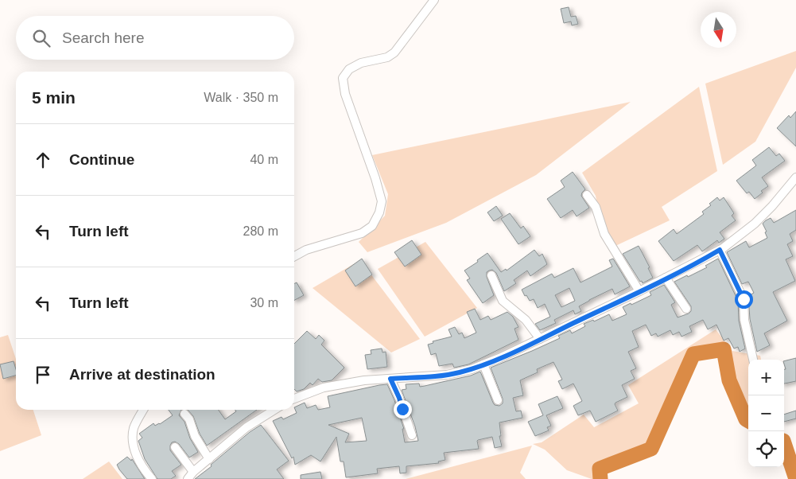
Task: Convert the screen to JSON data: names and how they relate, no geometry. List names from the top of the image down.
{
  "north": "bottom",
  "page": {
    "search": "Search here",
    "heading": ["5 min", "Walk · 350 m"],
    "list": [
      ["Continue", "40 m"],
      ["Turn left", "280 m"],
      ["Turn left", "30 m"],
      "Arrive at destination"
    ],
    "map_buttons": ["+", "−"]
  }
}
